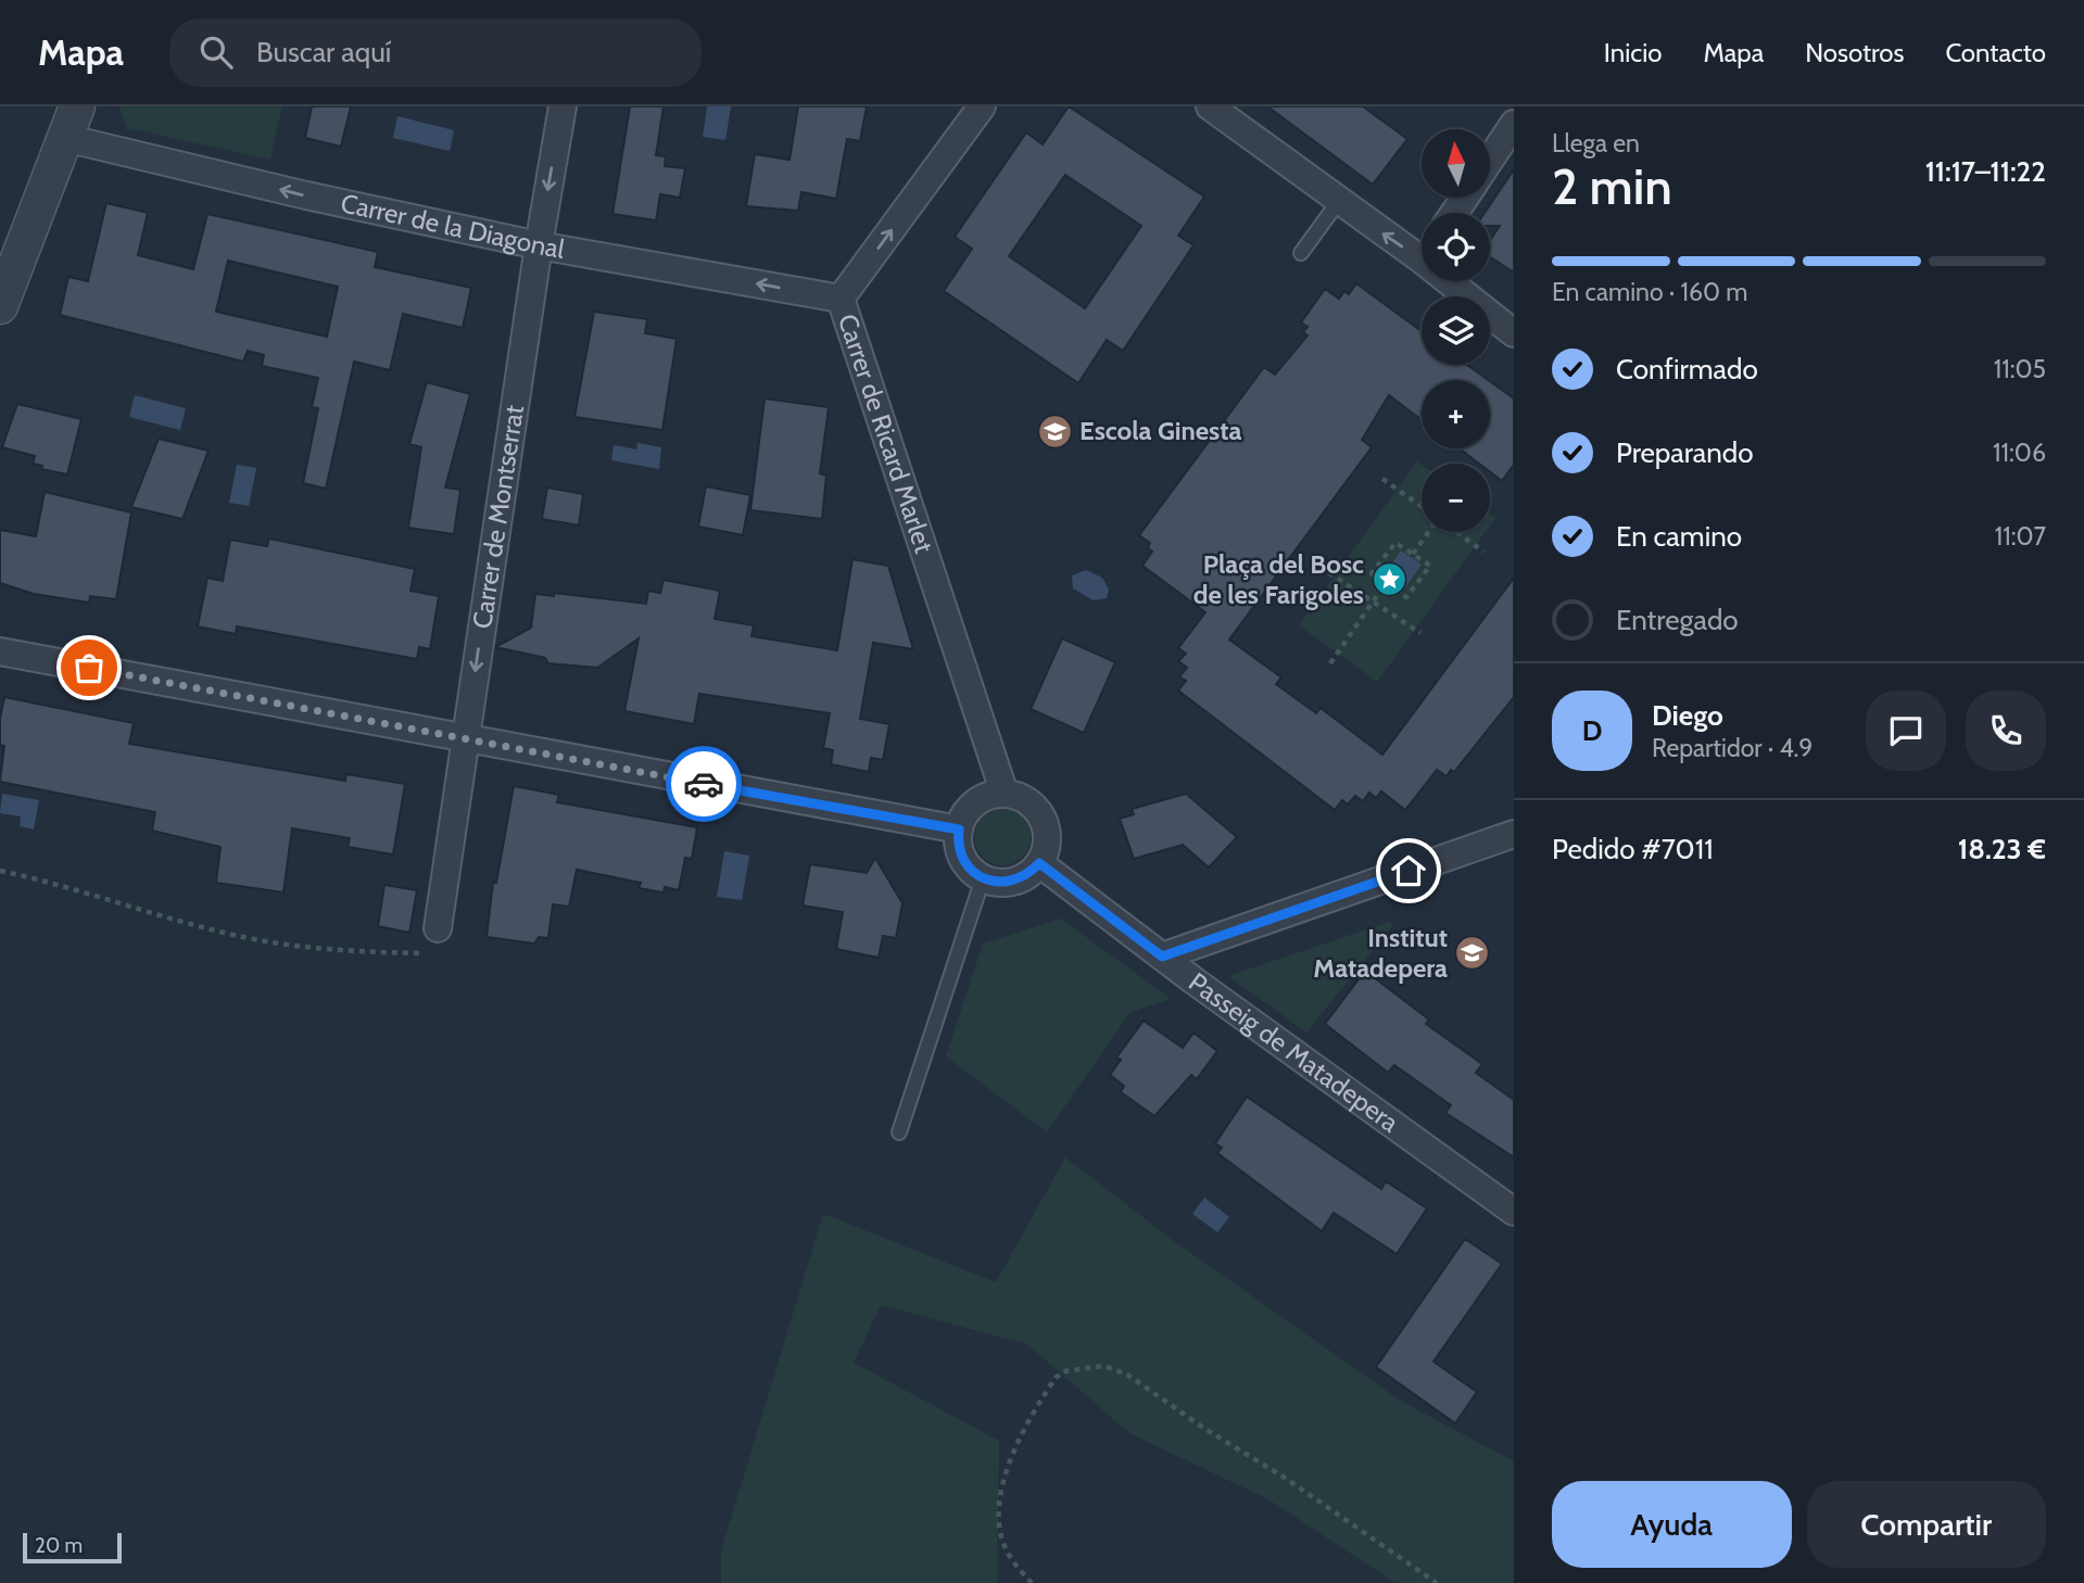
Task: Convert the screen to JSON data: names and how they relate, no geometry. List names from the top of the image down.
{
  "streets": {
    "street": [
      "Carrer de la Diagonal",
      "Carrer de Ricard Marlet",
      "Carrer de Montserrat",
      "Passeig de Matadepera"
    ]
  },
  "crossings": [
    ["Carrer de la Diagonal", "Carrer de Ricard Marlet"],
    ["Carrer de la Diagonal", "Carrer de Montserrat"],
    ["Carrer de Ricard Marlet", "Passeig de Matadepera"]
  ],
  "one_way": ["Carrer de la Diagonal", "Carrer de Montserrat"],
  "places": {
    "school or university": ["Escola Ginesta", "Institut Matadepera"],
    "place": ["Plaça del Bosc de les Farigoles"]
  },
  "scale_bar": "20 m",
  "north": "top",
  "page": {
    "header": "Mapa",
    "search": "Buscar aquí",
    "nav": [
      "Inicio",
      "Mapa",
      "Nosotros",
      "Contacto"
    ],
    "heading": ["2 min", "Llega en", "11:17–11:22"],
    "panel": [
      "Diego",
      "Repartidor · 4.9",
      "Pedido #7011",
      "18.23 €"
    ],
    "map_buttons": ["+", "−"],
    "bar": "En camino · 160 m",
    "list": [
      ["Confirmado", "11:05"],
      ["Preparando", "11:06"],
      ["En camino", "11:07"],
      "Entregado"
    ],
    "round": "D",
    "buttons": ["Ayuda", "Compartir"],
    "scale": "20 m"
  }
}
